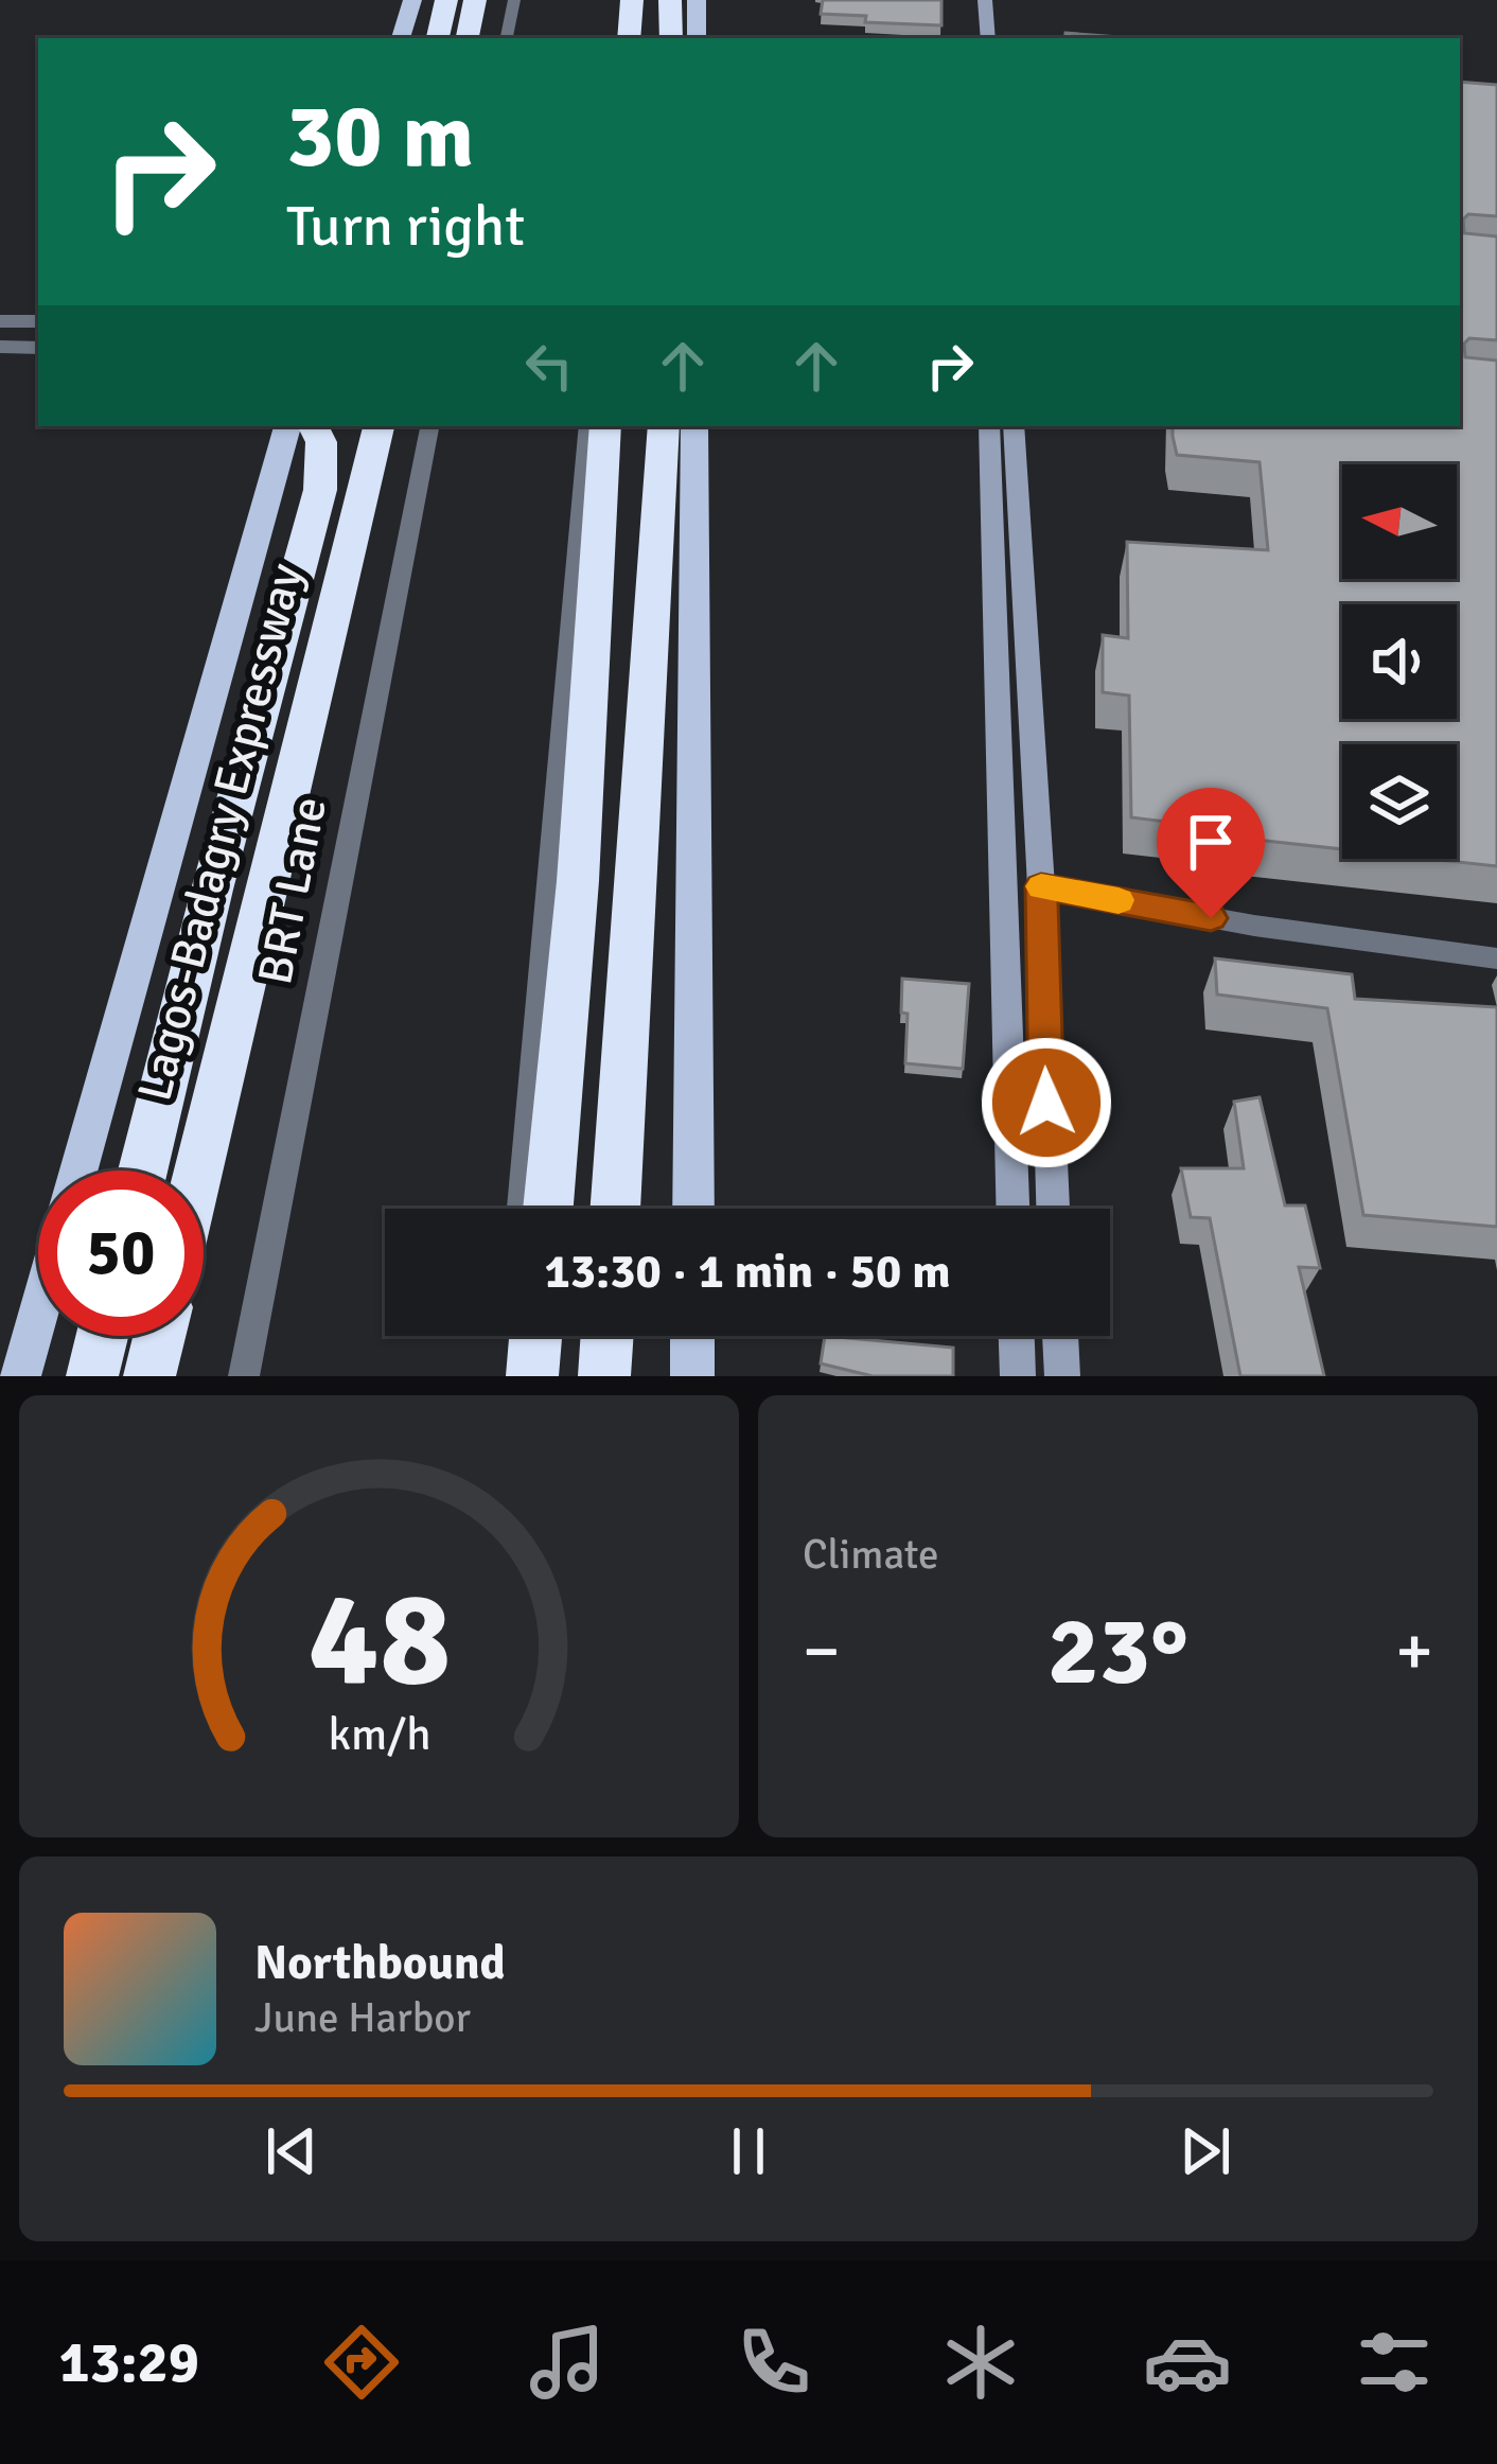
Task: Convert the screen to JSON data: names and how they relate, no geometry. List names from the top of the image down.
{
  "streets": {
    "highway": ["Lagos-Badagry Expressway"],
    "lane": ["BRT Lane"]
  },
  "north": "left",
  "page": {
    "turn": ["30 m", "Turn right"],
    "limit": "50",
    "trip": "13:30 · 1 min · 50 m",
    "tile": "Climate",
    "heat": ["−", "23°", "+"],
    "song": ["Northbound", "June Harbor"],
    "tabs": "13:29",
    "gauge": ["48", "km/h"]
  }
}
